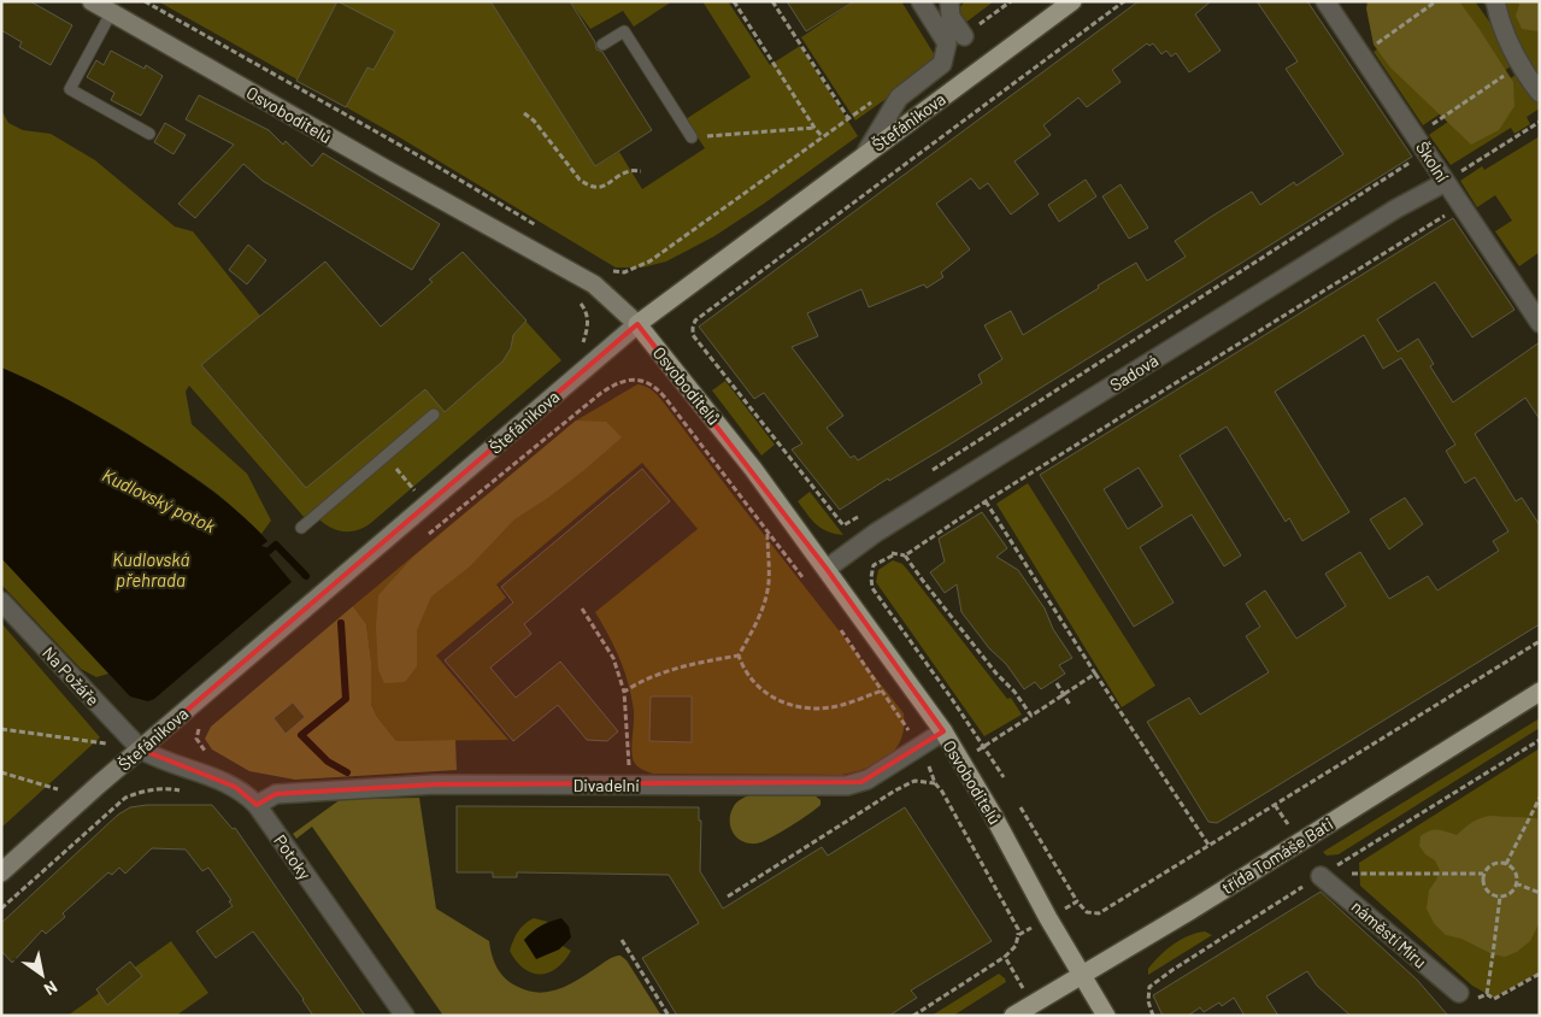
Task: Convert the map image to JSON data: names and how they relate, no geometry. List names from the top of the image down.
{
  "streets": {
    "main road": ["Osvoboditelů", "Štefánikova", "třída Tomáše Bati"],
    "street": [
      "Školní",
      "Sadová",
      "Na Požáře",
      "Divadelní",
      "Potoky",
      "náměstí Míru"
    ]
  },
  "crossings": [
    ["Osvoboditelů", "Štefánikova"],
    ["Osvoboditelů", "Sadová"],
    ["Osvoboditelů", "Divadelní"],
    ["Osvoboditelů", "třída Tomáše Bati"],
    ["Štefánikova", "Na Požáře"],
    ["Štefánikova", "Potoky"],
    ["Školní", "Sadová"],
    ["Na Požáře", "Potoky"],
    ["Divadelní", "Potoky"]
  ],
  "water": ["Kudlovský potok", "Kudlovská přehrada"],
  "north": "bottom right"
}
